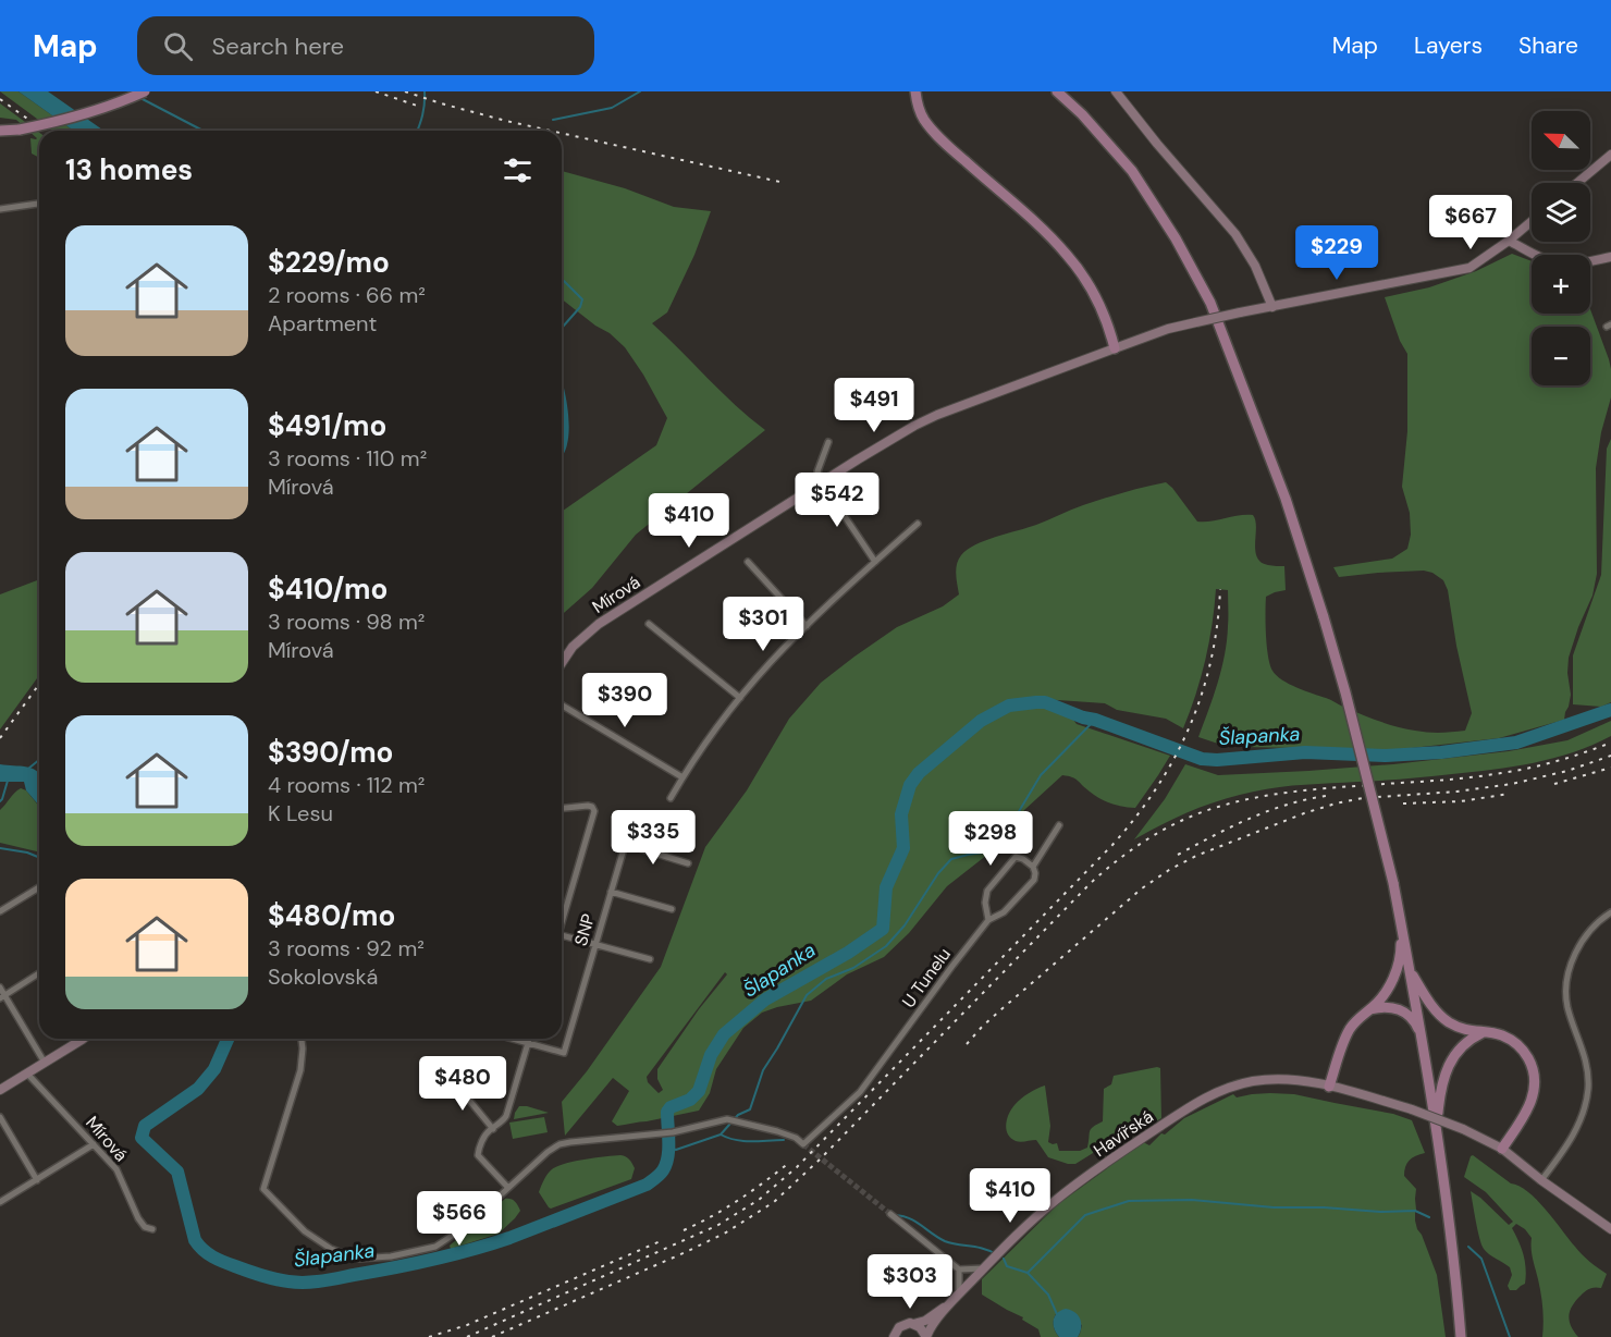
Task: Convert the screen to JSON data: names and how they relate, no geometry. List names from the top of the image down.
{
  "streets": {
    "street": [
      "Mírová",
      "SNP",
      "U Tunelu",
      "Havířská"
    ]
  },
  "water": ["Šlapanka"],
  "north": "top left",
  "page": {
    "header": "Map",
    "search": "Search here",
    "nav": ["Map", "Layers", "Share"],
    "map_buttons": ["+", "−"],
    "heading": "13 homes",
    "price": [
      "$667",
      "$229",
      "$491",
      "$542",
      "$410",
      "$301",
      "$390",
      "$335",
      "$298",
      "$480",
      "$410",
      "$566",
      "$303"
    ],
    "list": [
      {
        "name": "$229/mo",
        "note": "2 rooms · 66 m² · Apartment"
      },
      {
        "name": "$491/mo",
        "note": "3 rooms · 110 m² · Mírová"
      },
      {
        "name": "$410/mo",
        "note": "3 rooms · 98 m² · Mírová"
      },
      {
        "name": "$390/mo",
        "note": "4 rooms · 112 m² · K Lesu"
      },
      {
        "name": "$480/mo",
        "note": "3 rooms · 92 m² · Sokolovská"
      }
    ]
  }
}
